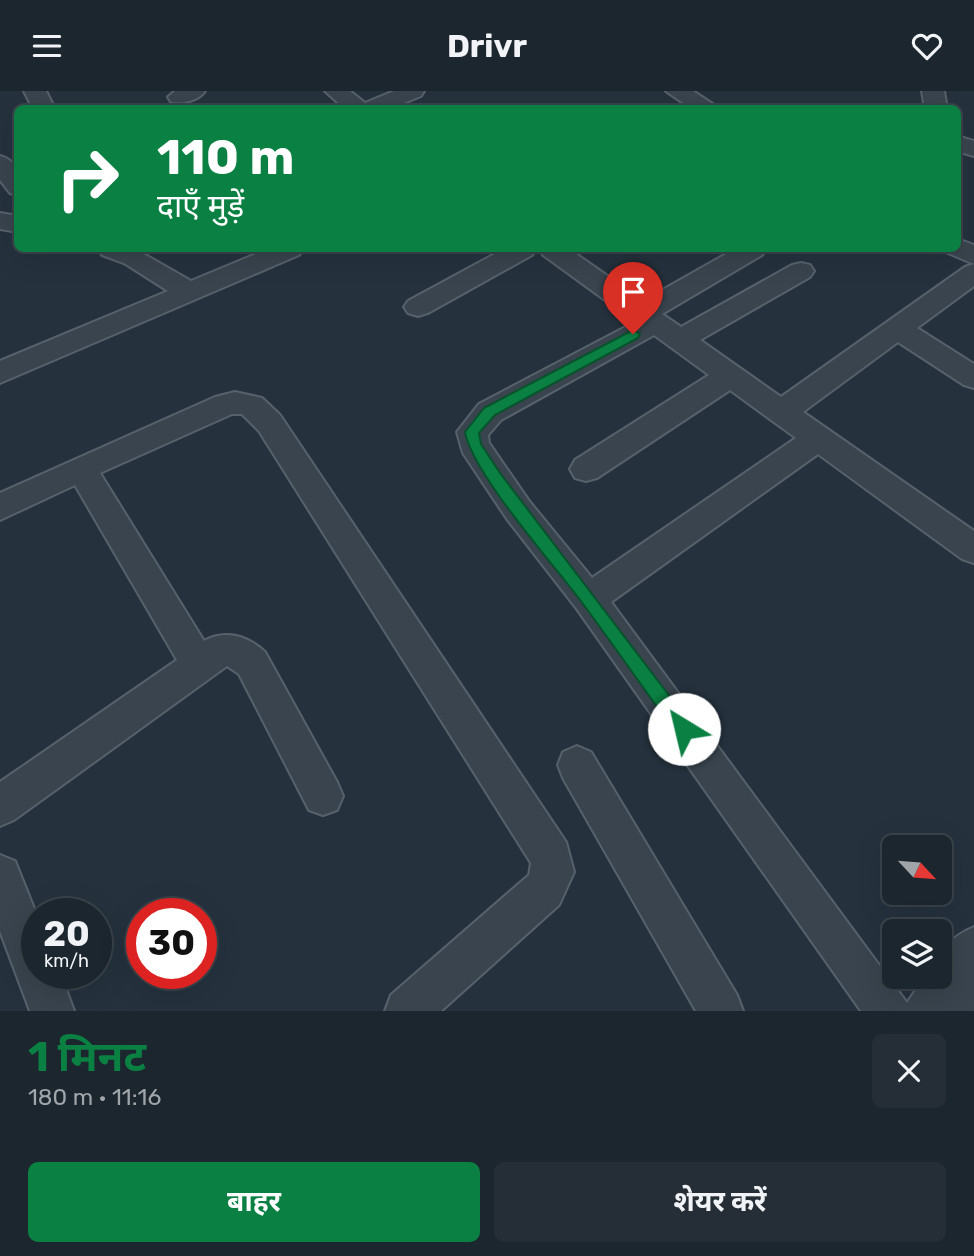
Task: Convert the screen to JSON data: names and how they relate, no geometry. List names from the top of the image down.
{
  "north": "bottom right",
  "page": {
    "header": "Drivr",
    "turn": ["110 m", "दाएँ मुड़ें"],
    "speed": "20 km/h",
    "limit": "30",
    "heading": ["1 मिनट", "180 m · 11:16"],
    "buttons": ["बाहर", "शेयर करें"]
  }
}
